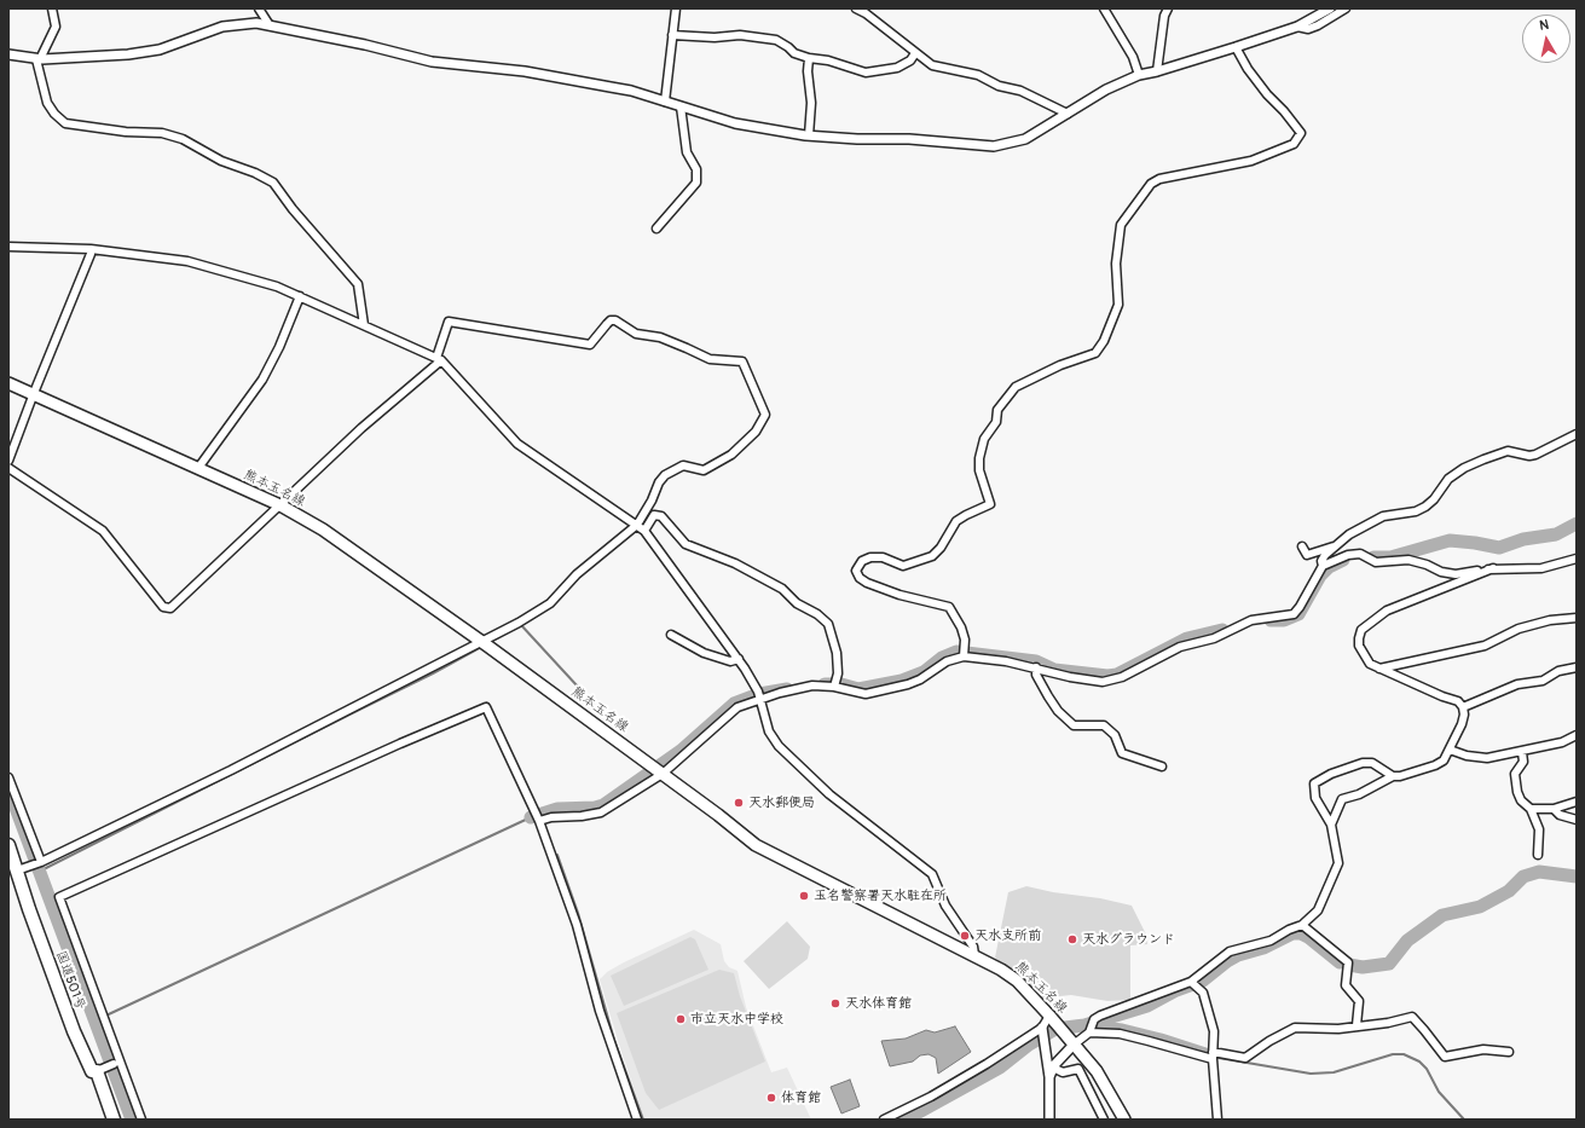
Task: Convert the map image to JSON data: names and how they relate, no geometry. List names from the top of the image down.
{
  "streets": {
    "highway": ["国道501号"],
    "main road": ["熊本玉名線"]
  },
  "places": [
    "天水郵便局",
    "玉名警察署天水駐在所",
    "天水支所前",
    "天水グラウンド",
    "天水体育館",
    "市立天水中学校",
    "体育館"
  ],
  "north": "top"
}
